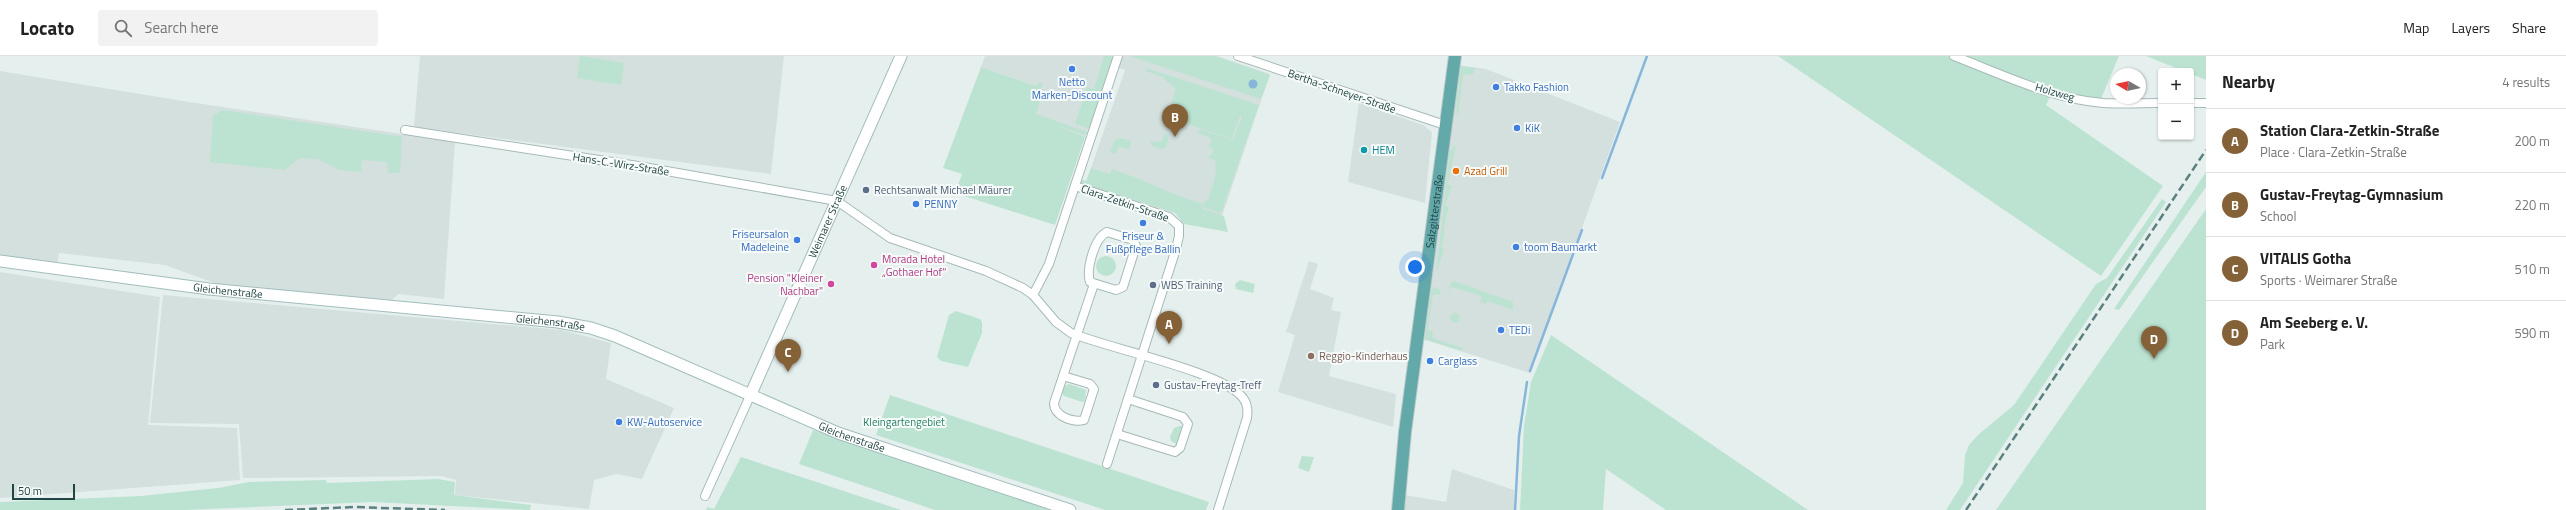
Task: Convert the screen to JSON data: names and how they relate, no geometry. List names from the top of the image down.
{
  "streets": {
    "main road": ["Salzgitterstraße"],
    "street": [
      "Bertha-Schneyer-Straße",
      "Holzweg",
      "Hans-C.-Wirz-Straße",
      "Clara-Zetkin-Straße",
      "Weimarer Straße",
      "Gleichenstraße"
    ]
  },
  "crossings": [
    ["Bertha-Schneyer-Straße", "Salzgitterstraße"],
    ["Hans-C.-Wirz-Straße", "Weimarer Straße"],
    ["Weimarer Straße", "Gleichenstraße"]
  ],
  "parks": ["Kleingartengebiet"],
  "places": [
    "Netto Marken-Discount",
    "Takko Fashion",
    "KiK",
    "HEM",
    "Azad Grill",
    "Rechtsanwalt Michael Mäurer",
    "PENNY",
    "Friseur & Fußpflege Ballin",
    "Friseursalon Madeleine",
    "toom Baumarkt",
    "Morada Hotel „Gothaer Hof“",
    "Pension \"Kleiner Nachbar\"",
    "WBS Training",
    "TEDi",
    "Reggio-Kinderhaus",
    "Carglass",
    "Gustav-Freytag-Treff",
    "KW-Autoservice"
  ],
  "scale_bar": "50 m",
  "north": "left",
  "page": {
    "header": "Locato",
    "search": "Search here",
    "nav": ["Map", "Layers", "Share"],
    "heading": ["Nearby", "4 results"],
    "map_buttons": ["+", "−"],
    "pins": [
      "B",
      "A",
      "D",
      "C"
    ],
    "list": [
      {
        "mark": "A",
        "name": "Station Clara-Zetkin-Straße",
        "note": "Place · Clara-Zetkin-Straße",
        "value": "200 m"
      },
      {
        "mark": "B",
        "name": "Gustav-Freytag-Gymnasium",
        "note": "School",
        "value": "220 m"
      },
      {
        "mark": "C",
        "name": "VITALIS Gotha",
        "note": "Sports · Weimarer Straße",
        "value": "510 m"
      },
      {
        "mark": "D",
        "name": "Am Seeberg e. V.",
        "note": "Park",
        "value": "590 m"
      }
    ],
    "scale": "50 m"
  }
}
